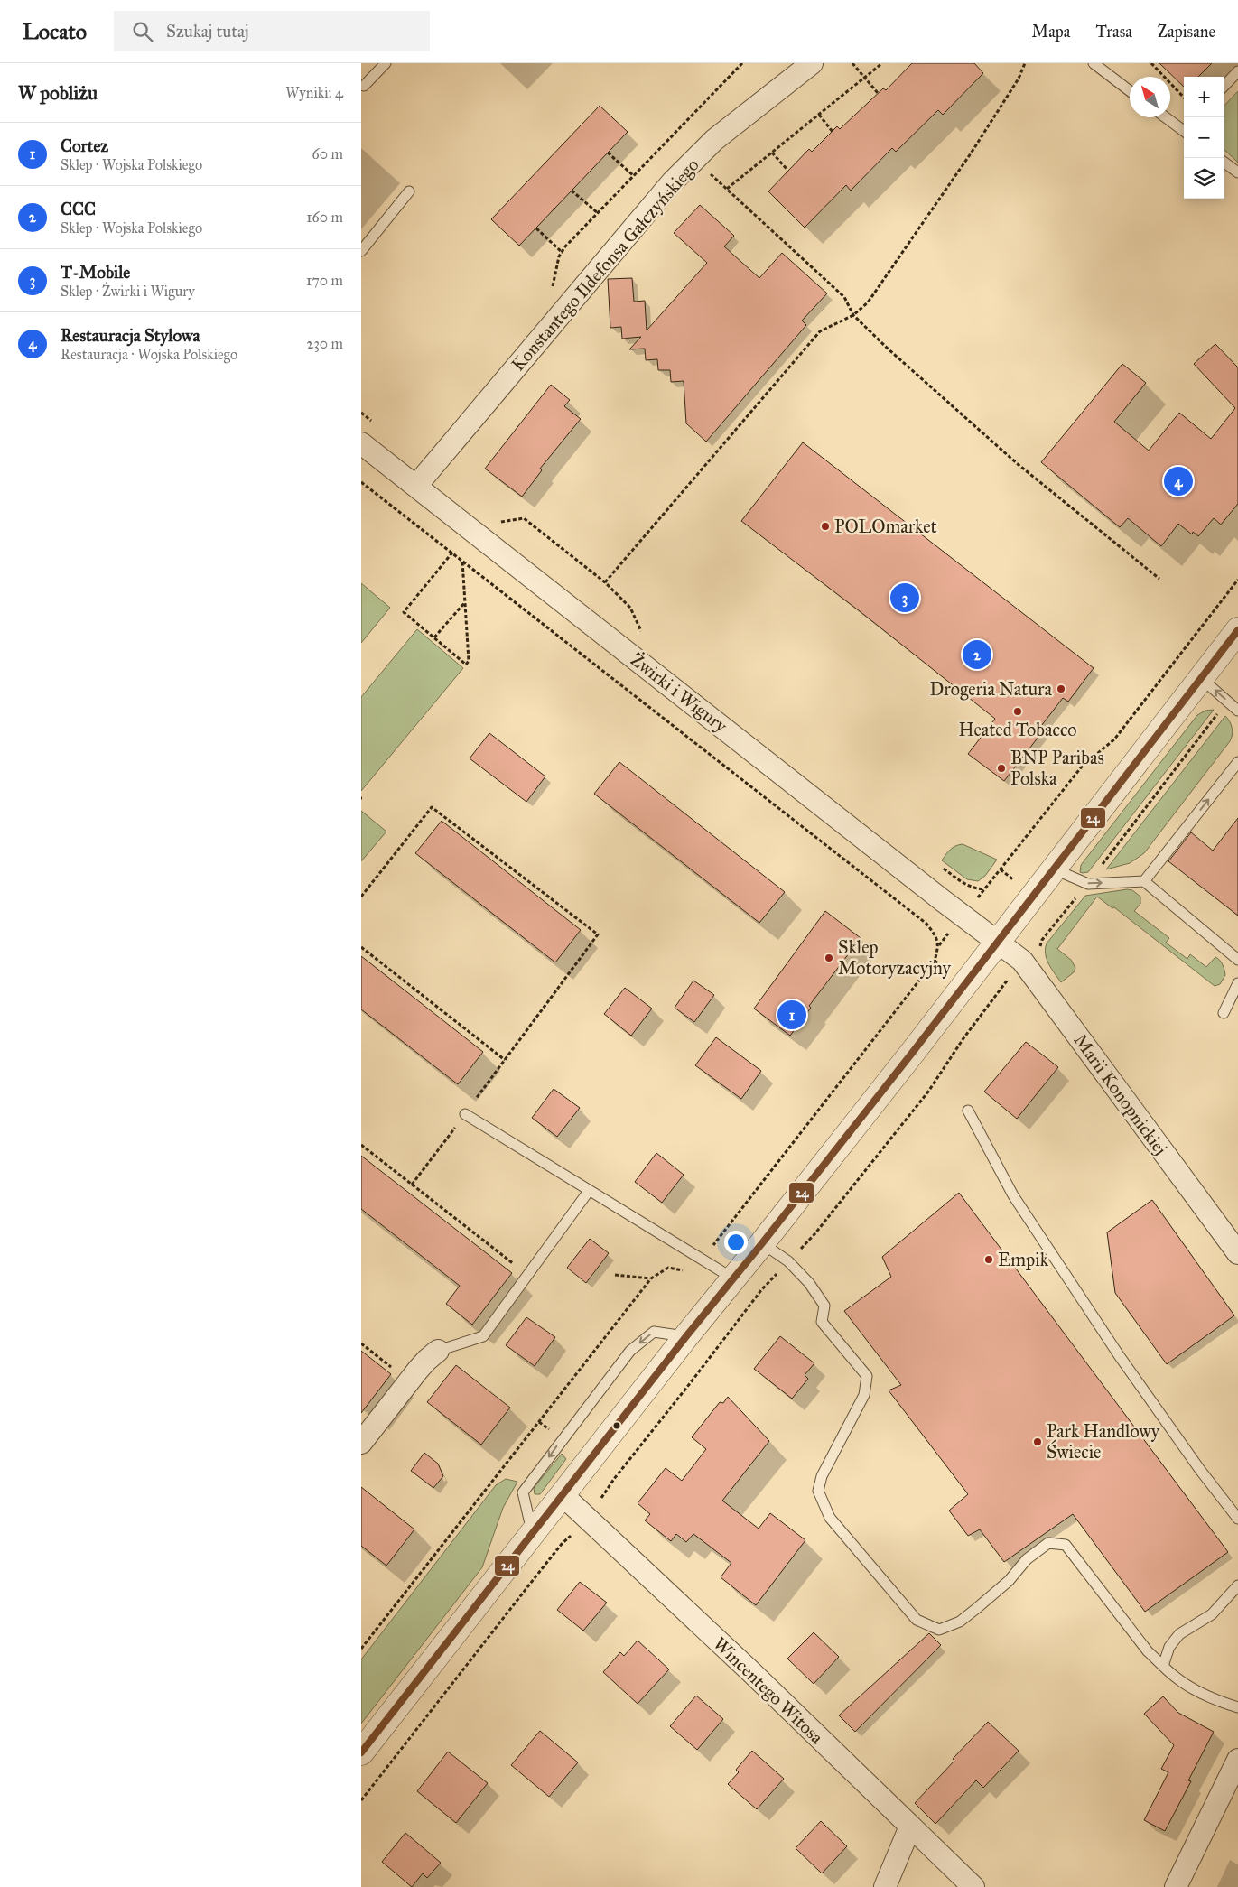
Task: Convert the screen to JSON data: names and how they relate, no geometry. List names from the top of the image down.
{
  "streets": {
    "street": [
      "Konstantego Ildefonsa Gałczyńskiego",
      "Żwirki i Wigury",
      "Marii Konopnickiej",
      "Wincentego Witosa"
    ]
  },
  "crossings": [
    ["Konstantego Ildefonsa Gałczyńskiego", "Żwirki i Wigury"],
    ["Żwirki i Wigury", "Marii Konopnickiej"]
  ],
  "places": [
    "POLOmarket",
    "Drogeria Natura",
    "Heated Tobacco",
    "BNP Paribas Polska",
    "Sklep Motoryzacyjny",
    "Empik",
    "Park Handlowy Świecie"
  ],
  "lines": ["transit line 24"],
  "north": "top left",
  "page": {
    "header": "Locato",
    "search": "Szukaj tutaj",
    "nav": ["Mapa", "Trasa", "Zapisane"],
    "heading": ["W pobliżu", "Wyniki: 4"],
    "map_buttons": ["+", "−"],
    "list": [
      {
        "mark": "1",
        "name": "Cortez",
        "note": "Sklep · Wojska Polskiego",
        "value": "60 m"
      },
      {
        "mark": "2",
        "name": "CCC",
        "note": "Sklep · Wojska Polskiego",
        "value": "160 m"
      },
      {
        "mark": "3",
        "name": "T-Mobile",
        "note": "Sklep · Żwirki i Wigury",
        "value": "170 m"
      },
      {
        "mark": "4",
        "name": "Restauracja Stylowa",
        "note": "Restauracja · Wojska Polskiego",
        "value": "230 m"
      }
    ],
    "pins": [
      "4",
      "3",
      "2",
      "1"
    ]
  }
}
